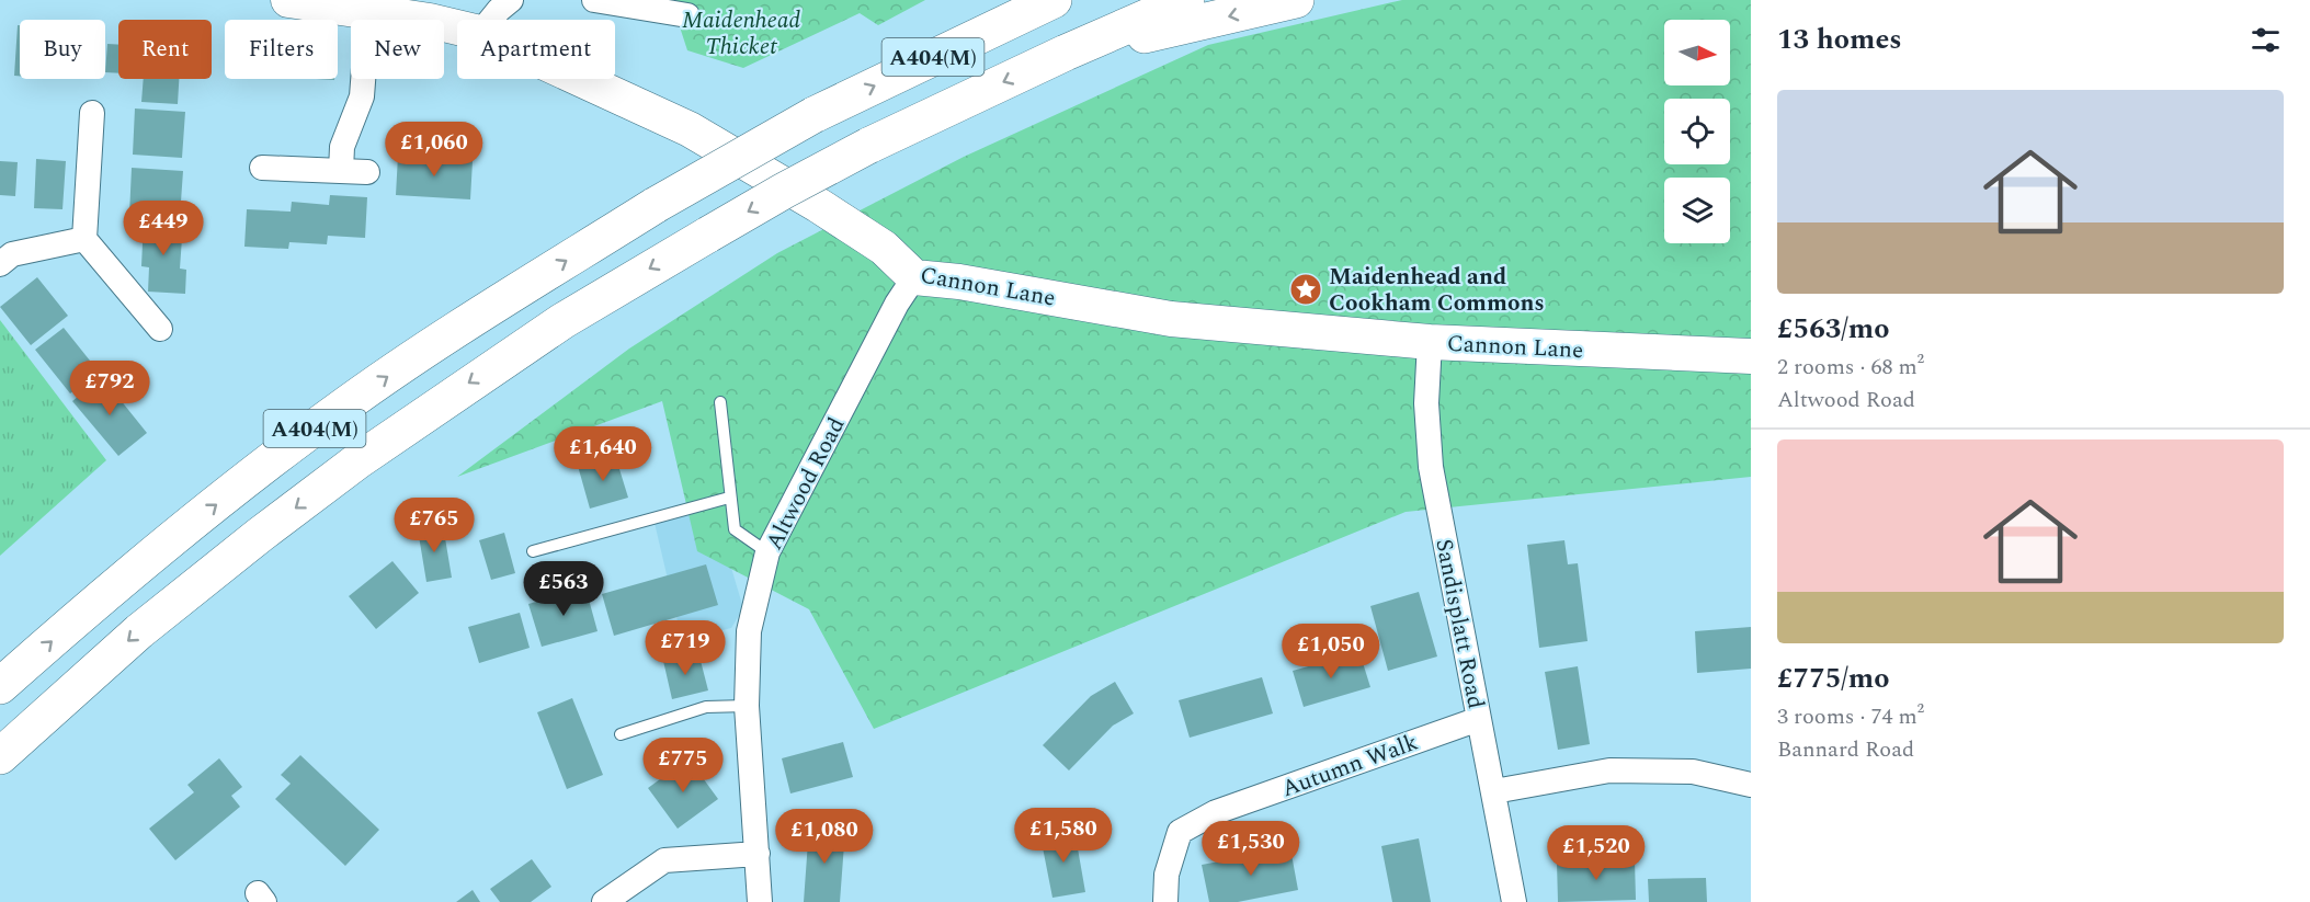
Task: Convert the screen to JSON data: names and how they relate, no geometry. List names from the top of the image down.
{
  "streets": {
    "highway": ["A404(M)"],
    "street": [
      "Cannon Lane",
      "Altwood Road",
      "Sandisplatt Road",
      "Autumn Walk"
    ]
  },
  "crossings": [
    ["Cannon Lane", "Altwood Road"],
    ["Cannon Lane", "Sandisplatt Road"],
    ["Sandisplatt Road", "Autumn Walk"]
  ],
  "parks": ["Maidenhead Thicket"],
  "places": {
    "place": ["Maidenhead and Cookham Commons"]
  },
  "north": "right",
  "page": {
    "heading": "13 homes",
    "chip": [
      "Buy",
      "Rent",
      "Filters",
      "New",
      "Apartment"
    ],
    "list": [
      {
        "name": "£563/mo",
        "note": "2 rooms · 68 m² · Altwood Road"
      },
      {
        "name": "£775/mo",
        "note": "3 rooms · 74 m² · Bannard Road"
      }
    ],
    "price": [
      "£1,060",
      "£449",
      "£792",
      "£1,640",
      "£765",
      "£563",
      "£719",
      "£1,050",
      "£775",
      "£1,580",
      "£1,080",
      "£1,530",
      "£1,520"
    ]
  }
}
